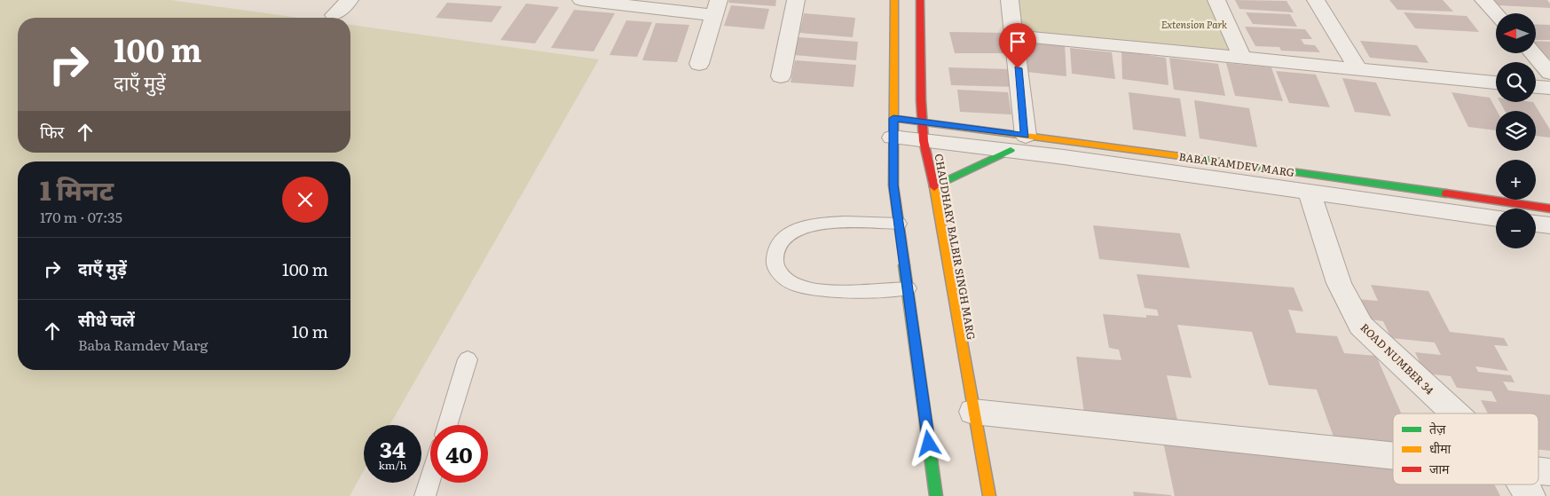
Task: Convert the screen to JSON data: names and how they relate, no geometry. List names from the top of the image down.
{
  "streets": {
    "street": ["BABA RAMDEV MARG", "CHAUDHARY BALBIR SINGH MARG", "ROAD NUMBER 34"]
  },
  "crossings": [
    ["BABA RAMDEV MARG", "CHAUDHARY BALBIR SINGH MARG"],
    ["BABA RAMDEV MARG", "ROAD NUMBER 34"]
  ],
  "parks": ["Extension Park"],
  "legend": ["तेज़", "धीमा", "जाम"],
  "north": "left",
  "page": {
    "map_buttons": ["+", "−"],
    "turn": ["100 m", "दाएँ मुड़ें"],
    "then": "फिर",
    "heading": ["1 मिनट", "170 m · 07:35"],
    "list": [
      {
        "name": "दाएँ मुड़ें",
        "value": "100 m"
      },
      {
        "name": "सीधे चलें",
        "note": "Baba Ramdev Marg",
        "value": "10 m"
      }
    ],
    "speed": "34 km/h",
    "limit": "40"
  }
}
